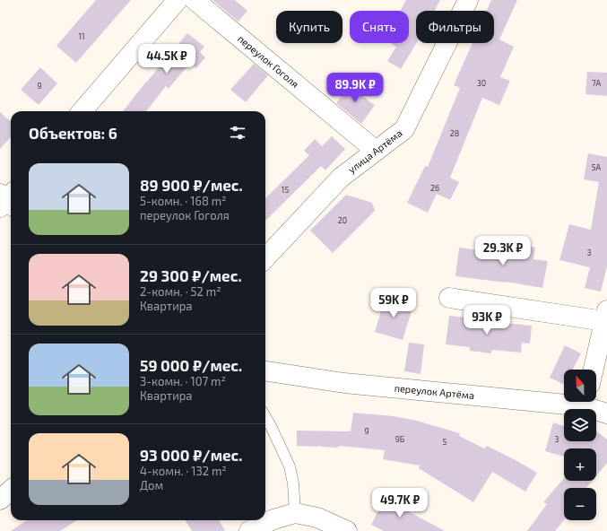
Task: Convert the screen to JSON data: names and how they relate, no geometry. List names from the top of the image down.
{
  "streets": {
    "street": ["переулок Гоголя", "улица Артёма", "переулок Артёма"]
  },
  "crossings": [
    ["переулок Гоголя", "улица Артёма"]
  ],
  "house_numbers": [
    "11",
    "30",
    "7А",
    "9",
    "28",
    "5А",
    "26",
    "15",
    "20",
    "3",
    "9",
    "9Б",
    "3",
    "5"
  ],
  "north": "top",
  "page": {
    "chip": ["Купить", "Снять", "Фильтры"],
    "price": [
      "44.5K ₽",
      "89.9K ₽",
      "29.3K ₽",
      "59K ₽",
      "93K ₽",
      "49.7K ₽"
    ],
    "heading": "Объектов: 6",
    "list": [
      {
        "name": "89 900 ₽/мес.",
        "note": "5-комн. · 168 m² · переулок Гоголя"
      },
      {
        "name": "29 300 ₽/мес.",
        "note": "2-комн. · 52 m² · Квартира"
      },
      {
        "name": "59 000 ₽/мес.",
        "note": "3-комн. · 107 m² · Квартира"
      },
      {
        "name": "93 000 ₽/мес.",
        "note": "4-комн. · 132 m² · Дом"
      }
    ],
    "map_buttons": ["+", "−"]
  }
}
